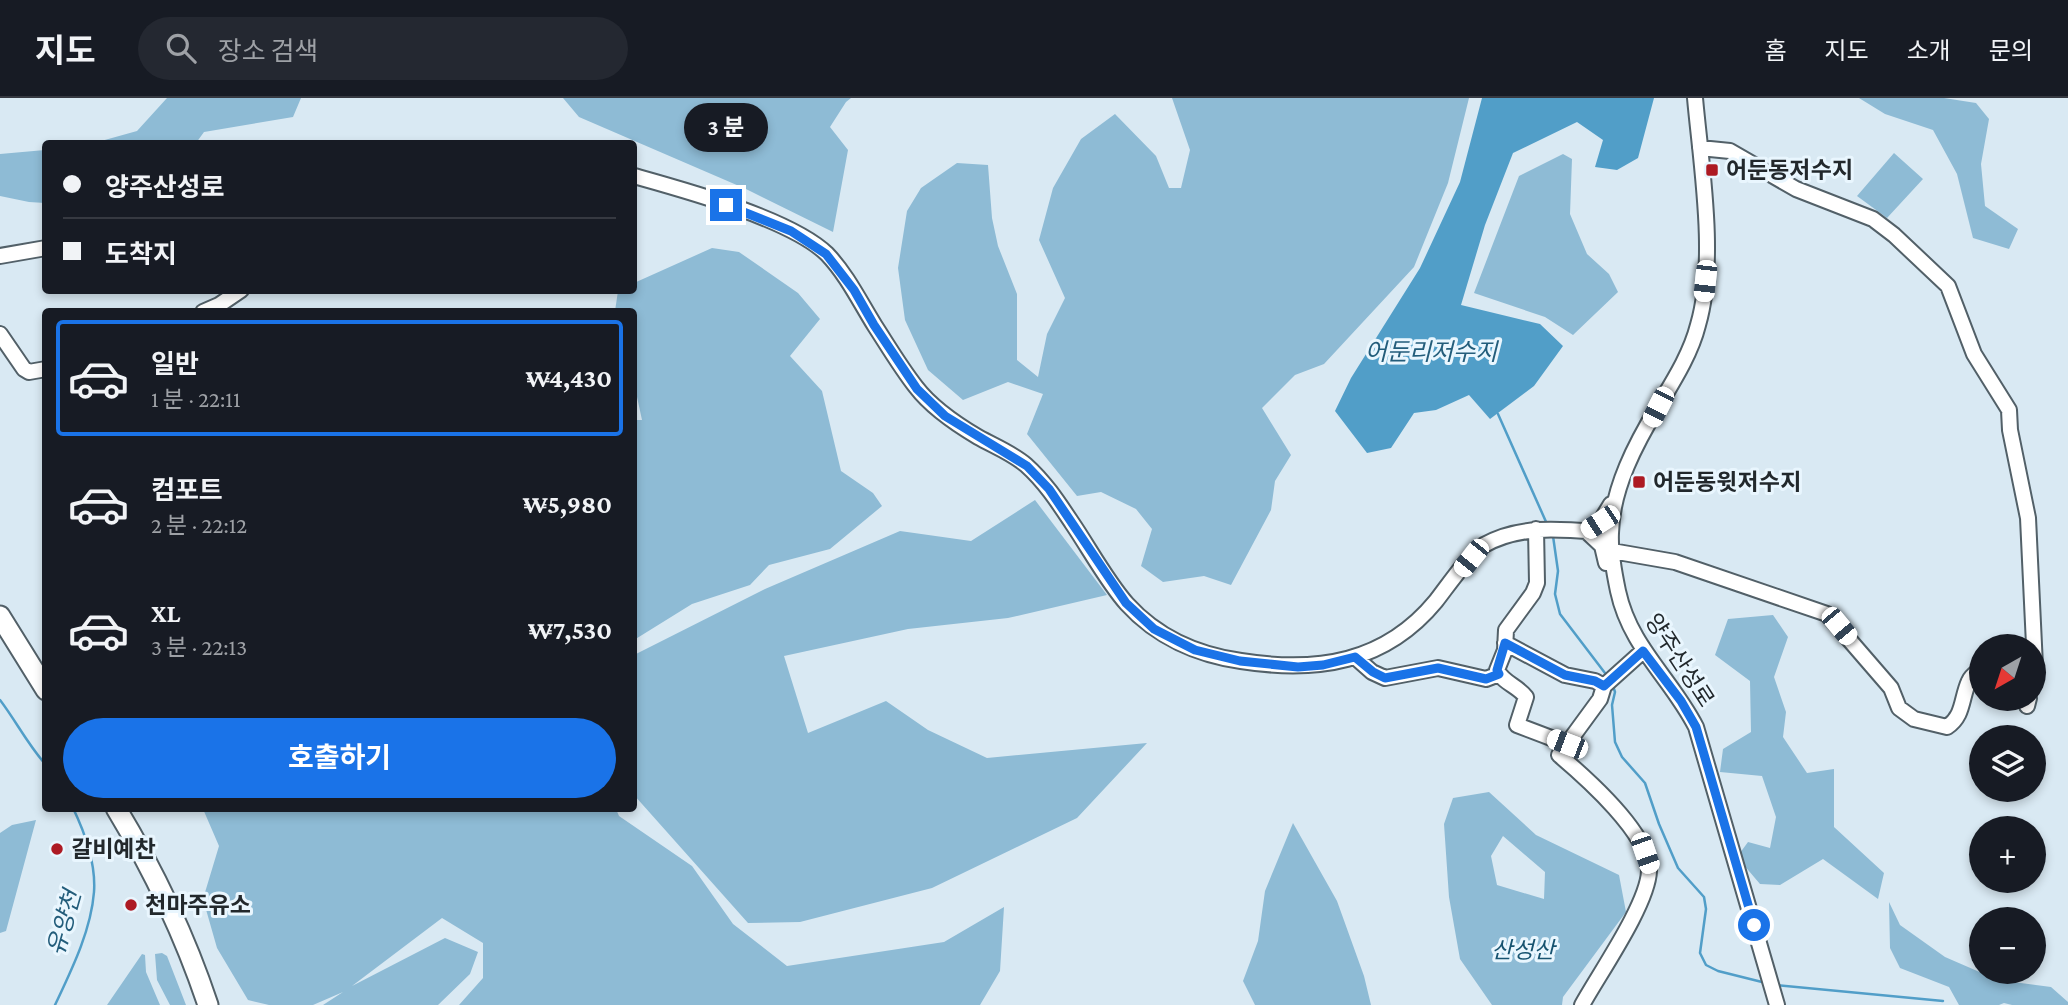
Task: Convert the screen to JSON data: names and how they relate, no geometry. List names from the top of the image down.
{
  "streets": {
    "street": ["양주산성로"]
  },
  "water": ["어둔리저수지", "유양천"],
  "parks": ["산성산"],
  "places": {
    "transit": ["어둔동저수지", "어둔동윗저수지"],
    "other": ["갈비예찬", "천마주유소"]
  },
  "north": "bottom left",
  "page": {
    "header": "지도",
    "search": "장소 검색",
    "nav": [
      "홈",
      "지도",
      "소개",
      "문의"
    ],
    "bubble": "3 분",
    "banner": ["양주산성로", "도착지"],
    "list": [
      {
        "name": "일반",
        "note": "1 분 · 22:11",
        "value": "₩4,430"
      },
      {
        "name": "컴포트",
        "note": "2 분 · 22:12",
        "value": "₩5,980"
      },
      {
        "name": "XL",
        "note": "3 분 · 22:13",
        "value": "₩7,530"
      }
    ],
    "map_buttons": ["+", "−"],
    "buttons": "호출하기"
  }
}
